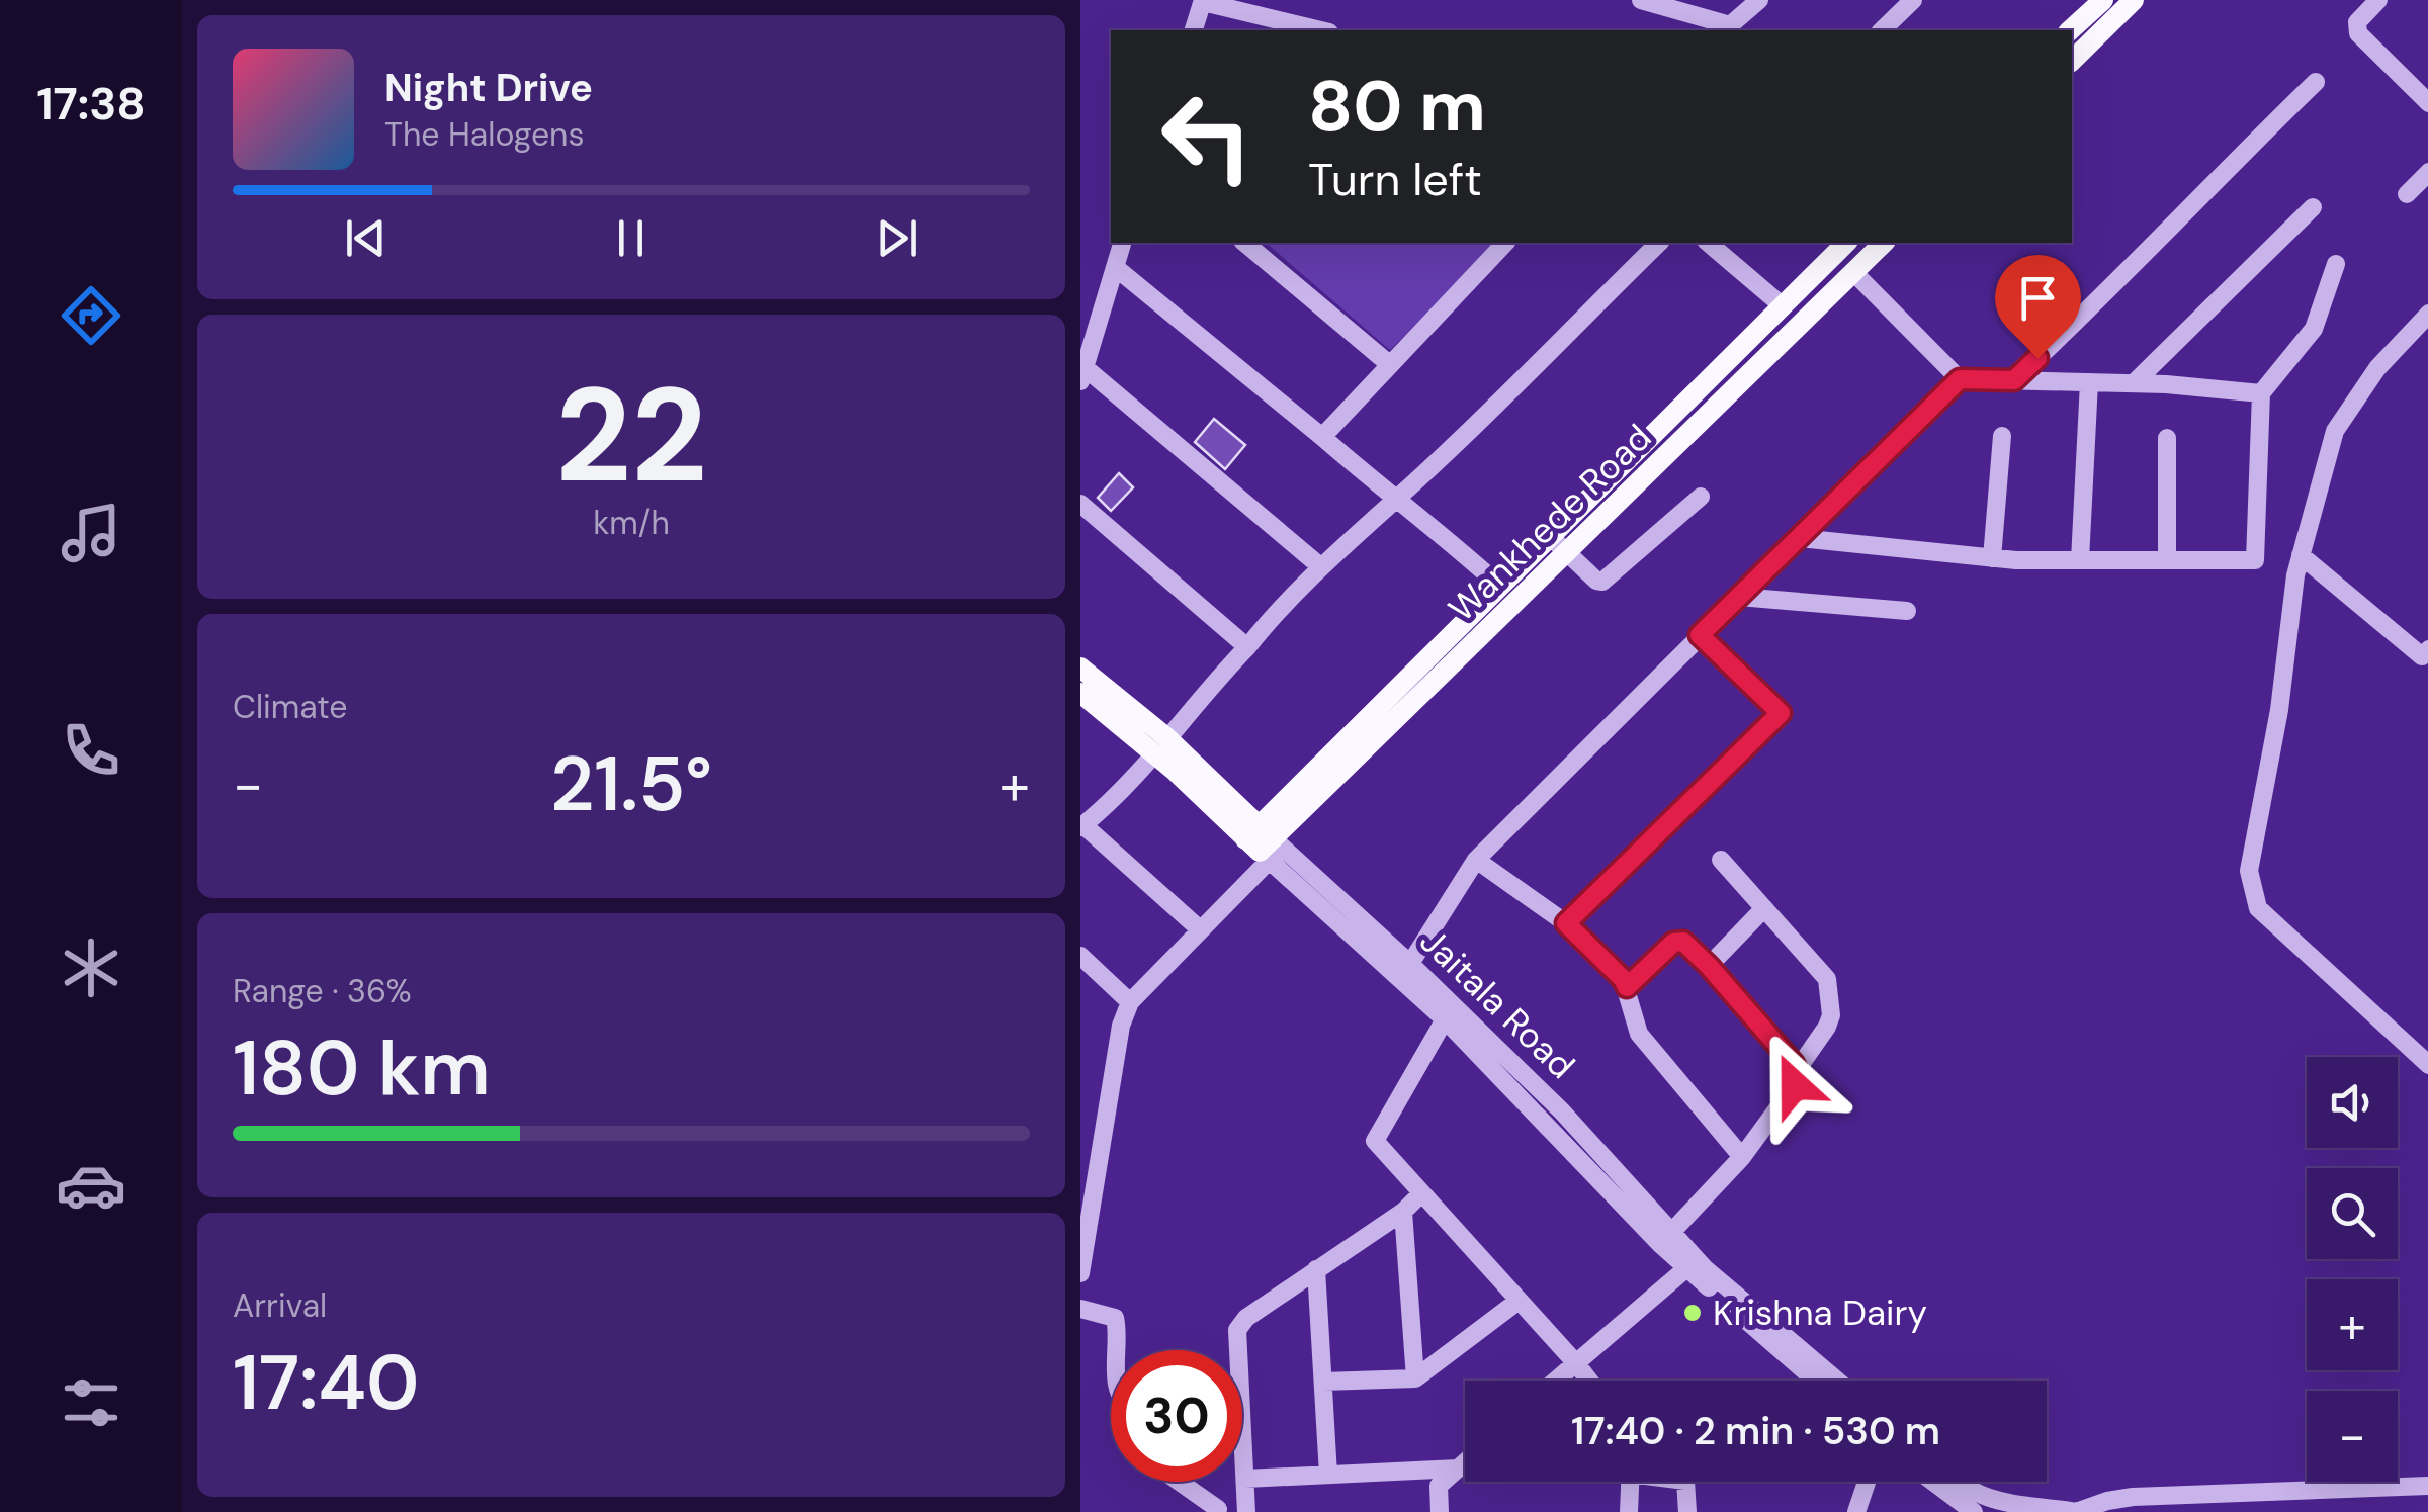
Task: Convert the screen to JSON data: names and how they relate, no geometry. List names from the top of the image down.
{
  "streets": {
    "main road": ["Wankhede Road", "Jaitala Road"]
  },
  "crossings": [
    ["Wankhede Road", "Jaitala Road"]
  ],
  "places": ["Krishna Dairy"],
  "page": {
    "tabs": "17:38",
    "turn": ["80 m", "Turn left"],
    "song": ["Night Drive", "The Halogens"],
    "tile": [
      ["22", "km/h"],
      "Climate",
      ["Range · 36%", "180 km"],
      ["Arrival", "17:40"]
    ],
    "heat": ["−", "21.5°", "+"],
    "map_buttons": ["+", "−"],
    "limit": "30",
    "trip": "17:40 · 2 min · 530 m"
  }
}
